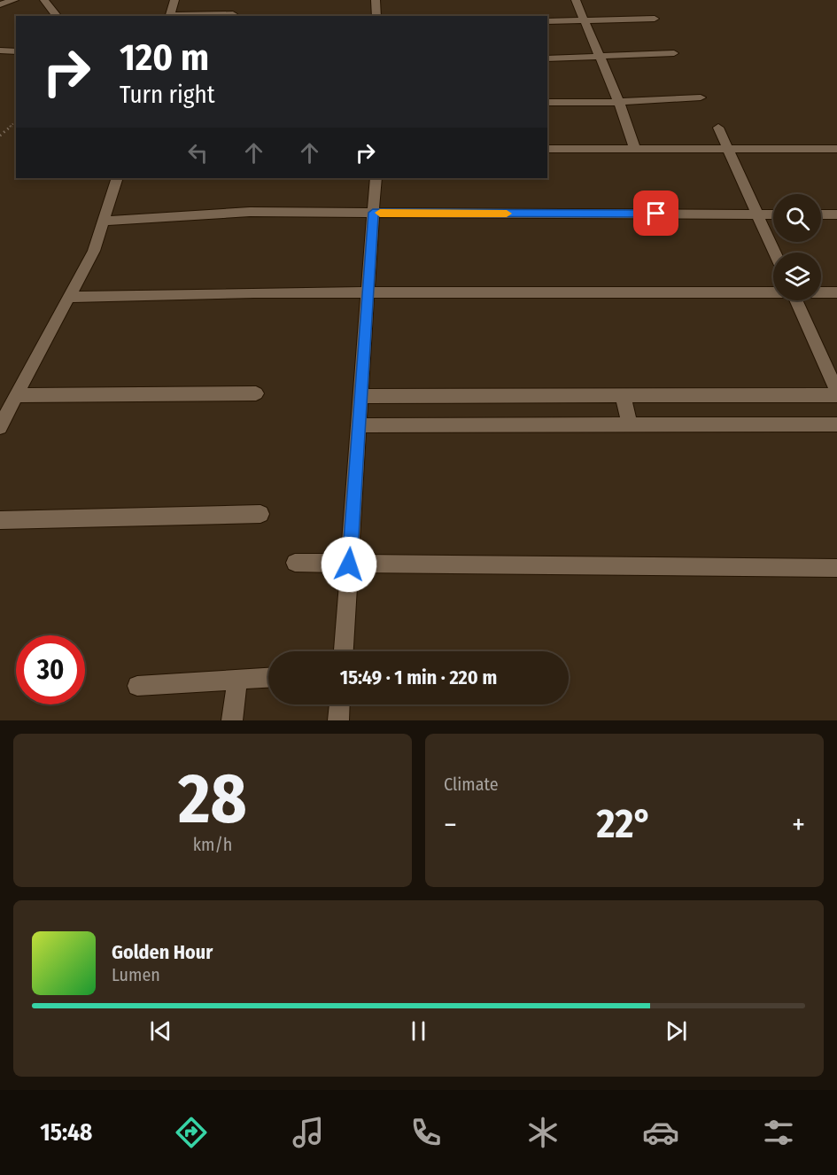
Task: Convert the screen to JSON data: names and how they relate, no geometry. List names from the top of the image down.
{
  "page": {
    "turn": ["120 m", "Turn right"],
    "limit": "30",
    "trip": "15:49 · 1 min · 220 m",
    "tile": [
      ["28", "km/h"],
      "Climate"
    ],
    "heat": ["−", "22°", "+"],
    "song": ["Golden Hour", "Lumen"],
    "tabs": "15:48"
  }
}
